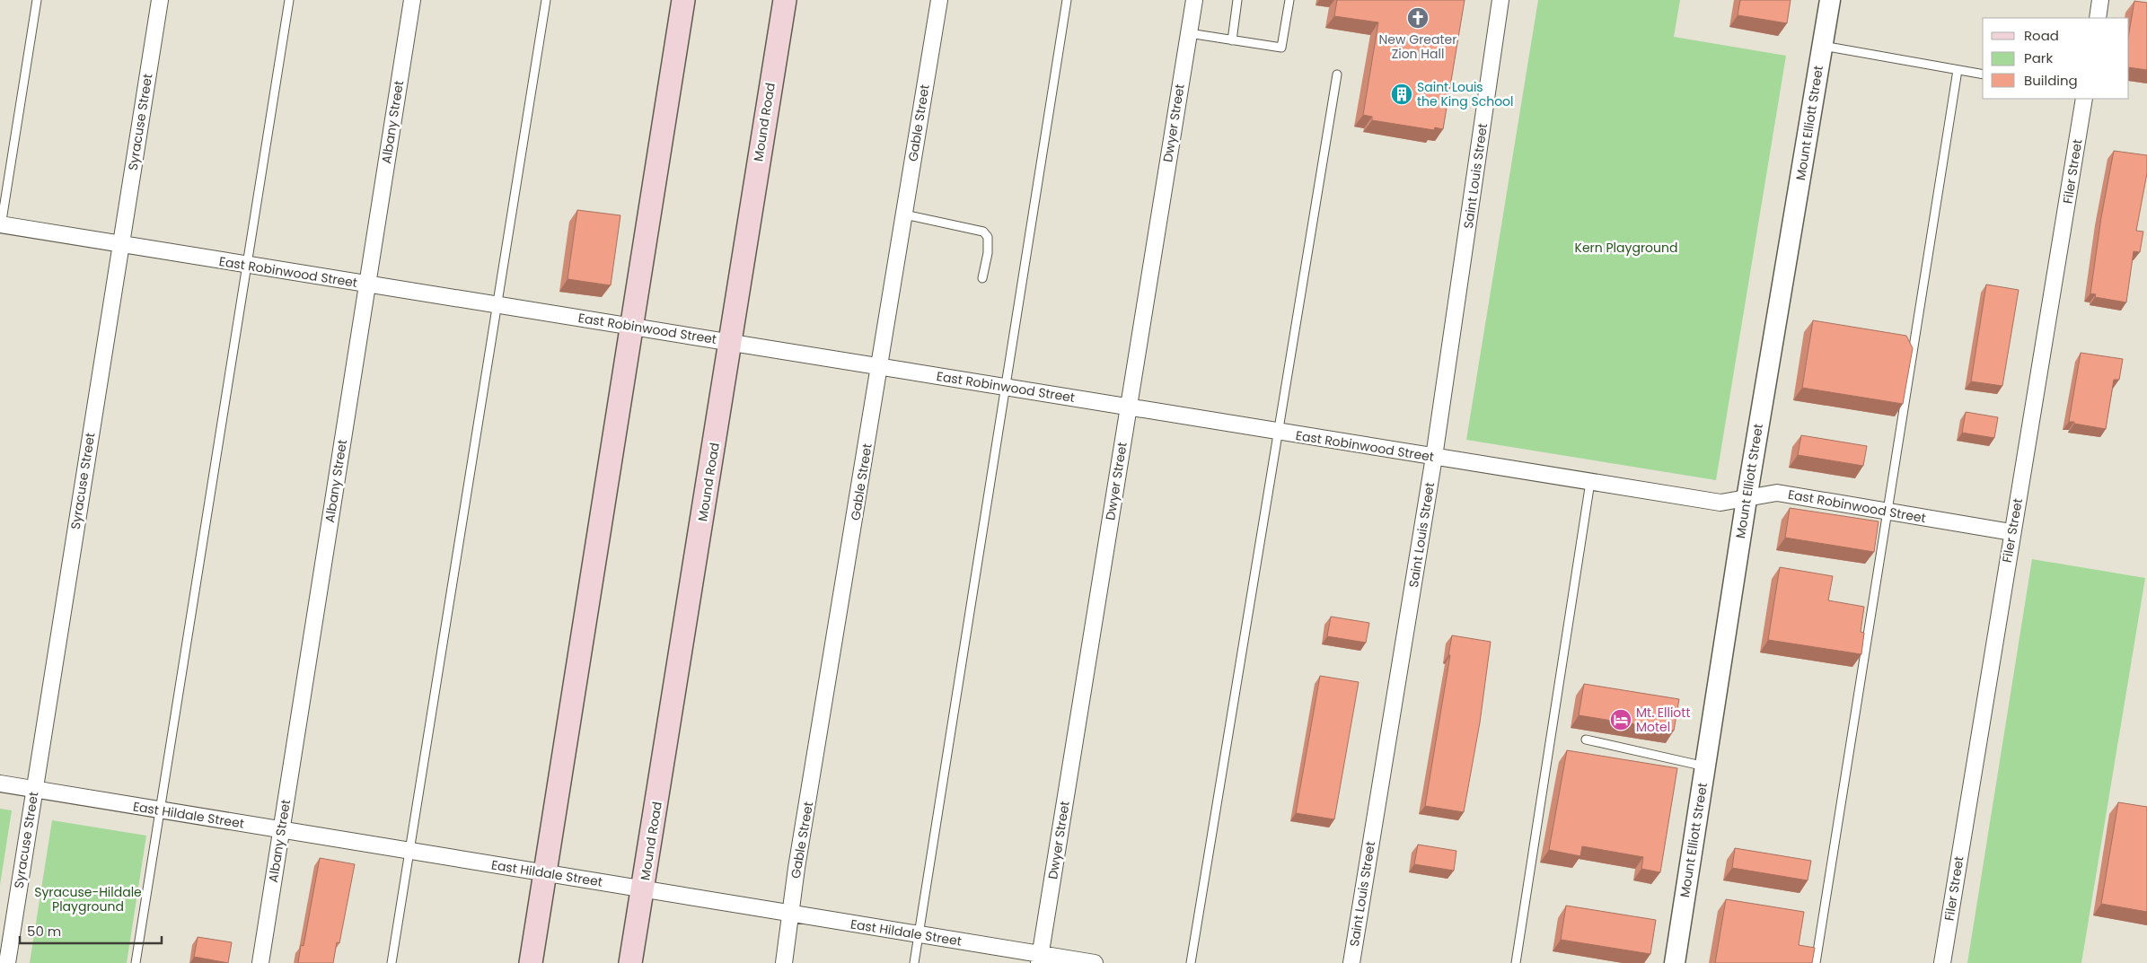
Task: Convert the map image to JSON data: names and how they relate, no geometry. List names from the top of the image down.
{
  "streets": {
    "main road": ["Mound Road"],
    "street": [
      "Syracuse Street",
      "Albany Street",
      "Gable Street",
      "Dwyer Street",
      "Mount Elliott Street",
      "Filer Street",
      "Saint Louis Street",
      "East Robinwood Street",
      "East Hildale Street"
    ]
  },
  "crossings": [
    ["Syracuse Street", "East Robinwood Street"],
    ["Syracuse Street", "East Hildale Street"],
    ["Albany Street", "East Robinwood Street"],
    ["Albany Street", "East Hildale Street"],
    ["Mound Road", "East Robinwood Street"],
    ["Mound Road", "East Hildale Street"],
    ["Gable Street", "East Robinwood Street"],
    ["Gable Street", "East Hildale Street"],
    ["Dwyer Street", "East Robinwood Street"],
    ["Dwyer Street", "East Hildale Street"],
    ["Mount Elliott Street", "East Robinwood Street"],
    ["Filer Street", "East Robinwood Street"],
    ["Saint Louis Street", "East Robinwood Street"]
  ],
  "parks": ["Kern Playground", "Syracuse-Hildale Playground"],
  "places": {
    "church": ["New Greater Zion Hall"],
    "building": ["Saint Louis the King School"],
    "hotel": ["Mt. Elliott Motel"]
  },
  "legend": ["Road", "Park", "Building"],
  "scale_bar": "50 m"
}
